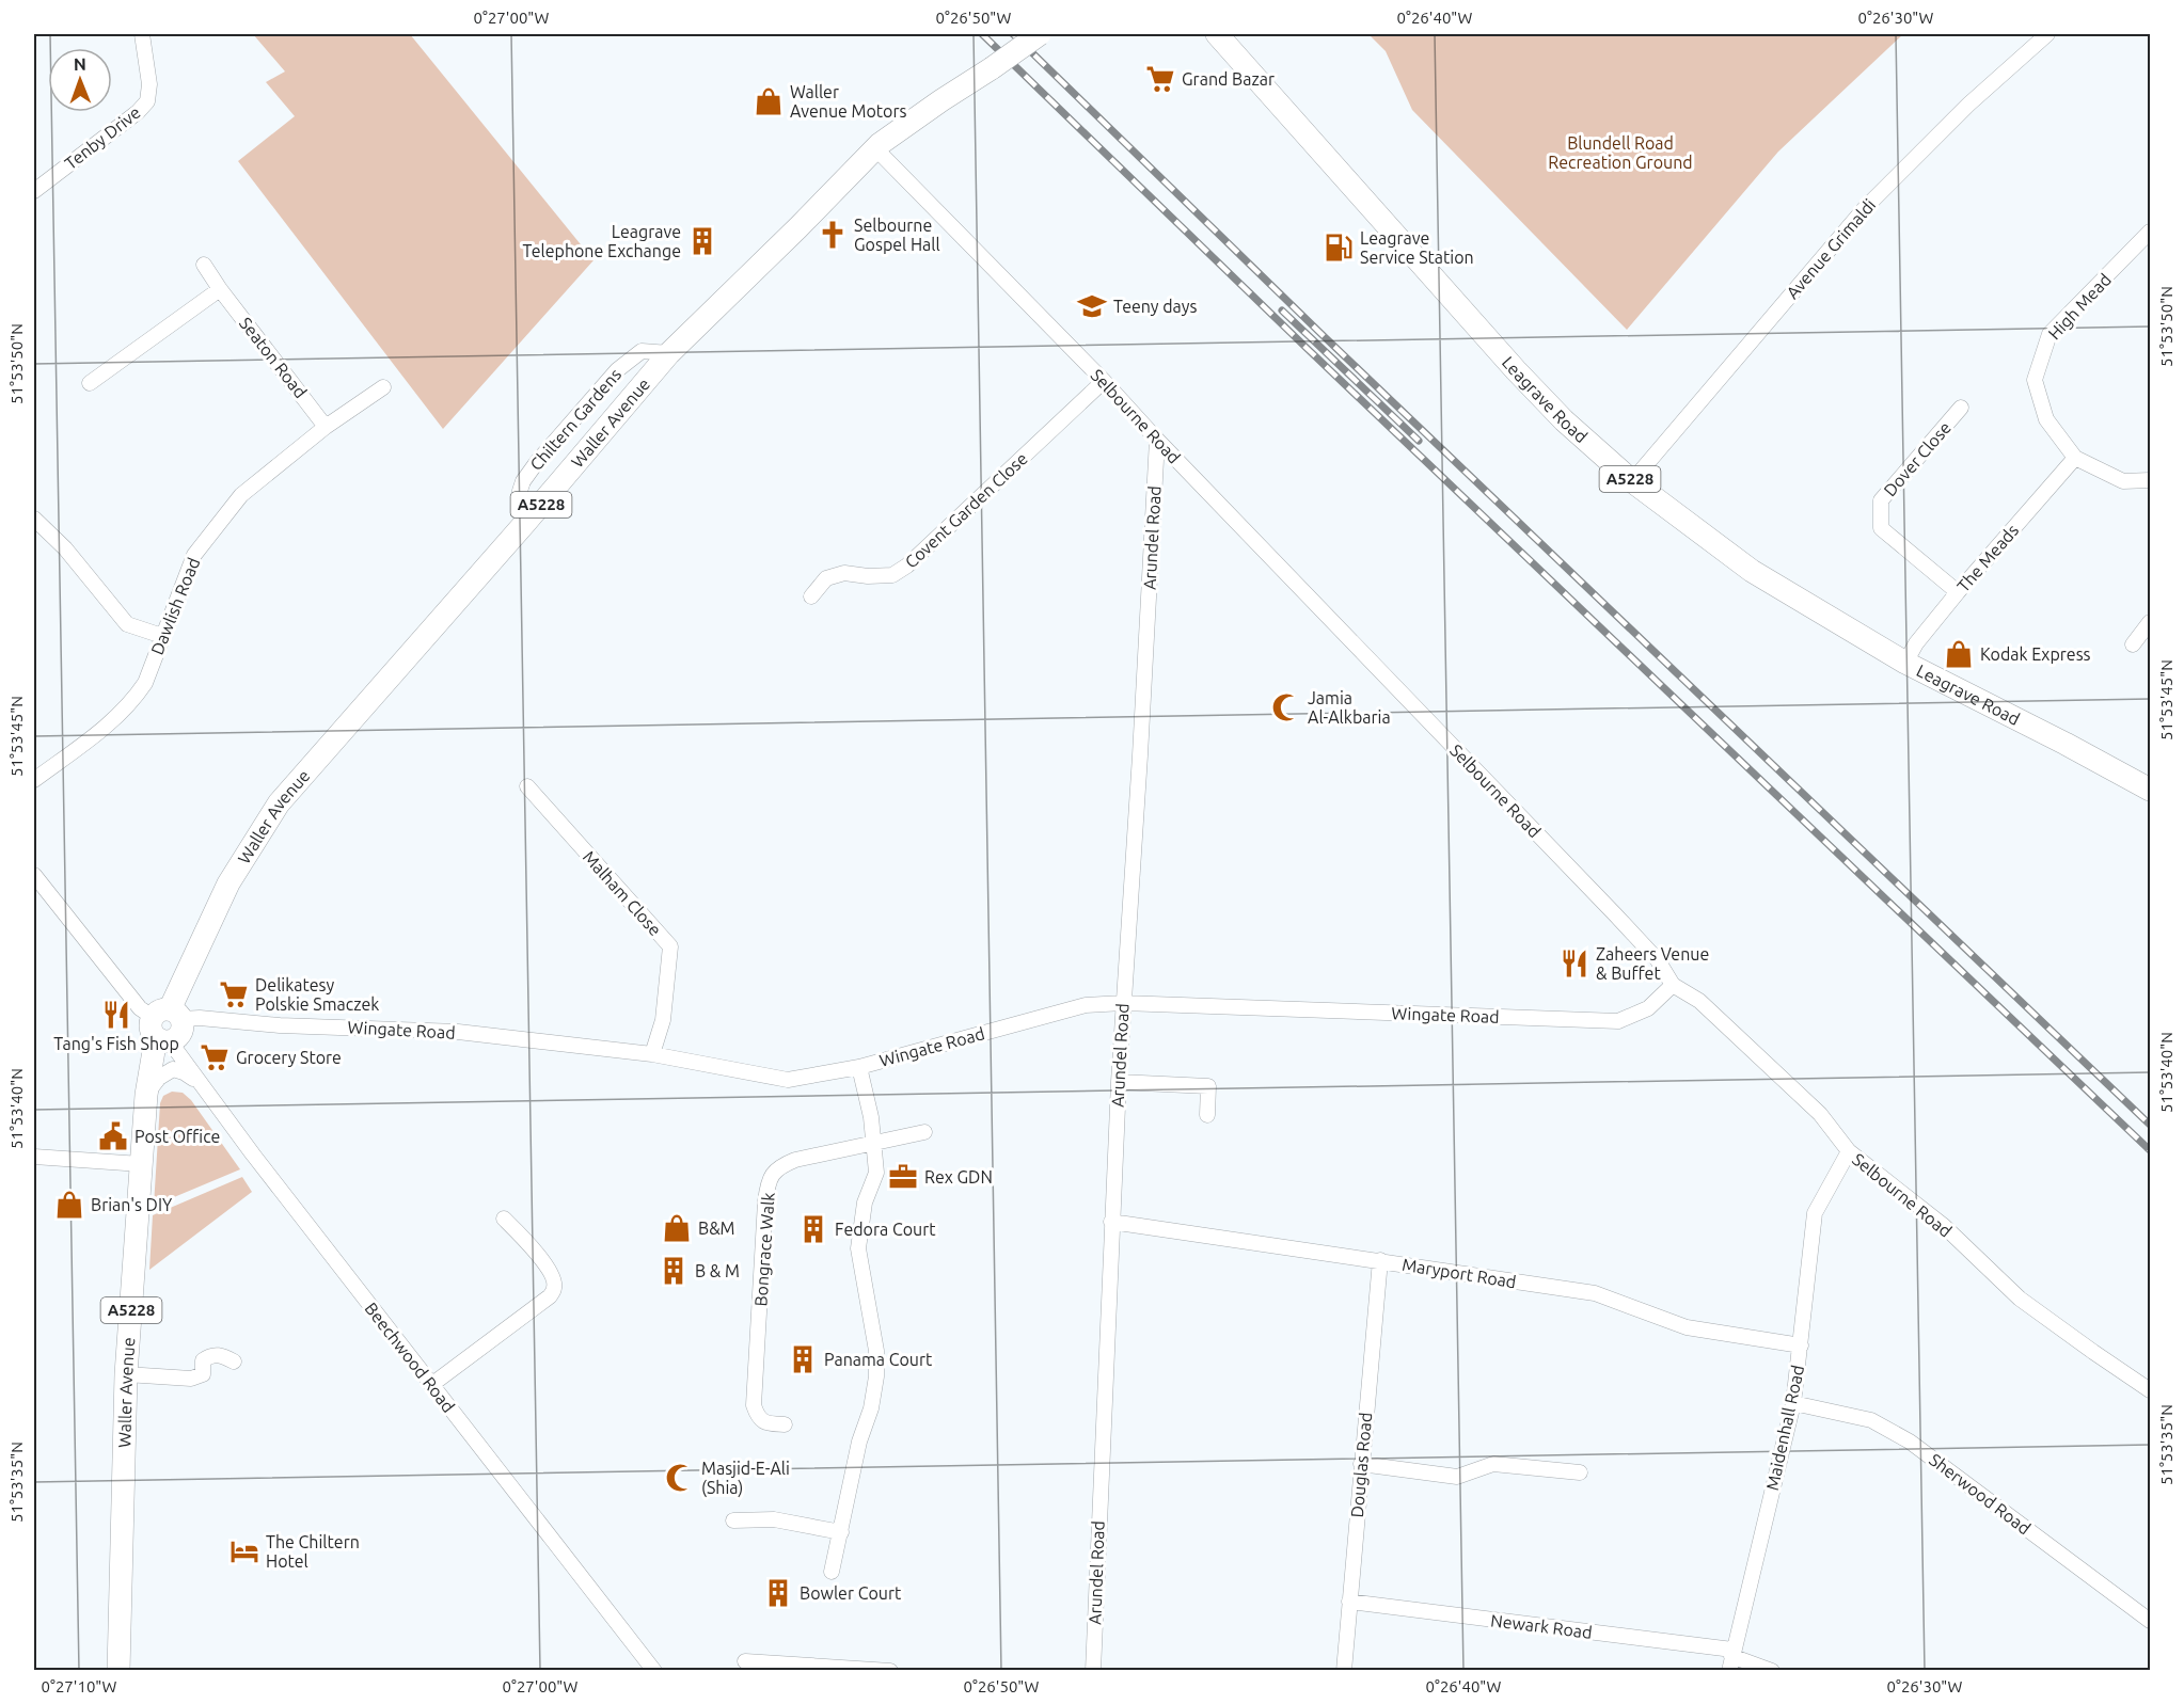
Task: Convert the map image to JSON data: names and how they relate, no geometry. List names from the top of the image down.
{
  "streets": {
    "main road": ["Leagrave Road", "Waller Avenue", "A5228"],
    "street": [
      "Tenby Drive",
      "Avenue Grimaldi",
      "High Mead",
      "Seaton Road",
      "Selbourne Road",
      "Chiltern Gardens",
      "Dover Close",
      "Covent Garden Close",
      "Arundel Road",
      "The Meads",
      "Dawlish Road",
      "Malham Close",
      "Wingate Road",
      "Bongrace Walk",
      "Maryport Road",
      "Beechwood Road",
      "Maidenhall Road",
      "Douglas Road",
      "Sherwood Road",
      "Newark Road"
    ]
  },
  "crossings": [
    ["Avenue Grimaldi", "Leagrave Road"],
    ["High Mead", "The Meads"],
    ["Seaton Road", "Dawlish Road"],
    ["Leagrave Road", "The Meads"],
    ["Selbourne Road", "Waller Avenue"],
    ["Selbourne Road", "Covent Garden Close"],
    ["Selbourne Road", "Arundel Road"],
    ["Selbourne Road", "Wingate Road"],
    ["Selbourne Road", "Maidenhall Road"],
    ["Chiltern Gardens", "Waller Avenue"],
    ["Waller Avenue", "Wingate Road"],
    ["Waller Avenue", "Beechwood Road"],
    ["Dover Close", "The Meads"],
    ["Arundel Road", "Wingate Road"],
    ["Arundel Road", "Maryport Road"],
    ["Malham Close", "Wingate Road"],
    ["Maryport Road", "Maidenhall Road"],
    ["Maryport Road", "Douglas Road"],
    ["Maidenhall Road", "Sherwood Road"],
    ["Maidenhall Road", "Newark Road"],
    ["Douglas Road", "Newark Road"]
  ],
  "parks": ["Blundell Road Recreation Ground"],
  "places": {
    "supermarket": ["Grand Bazar", "Delikatesy Polskie Smaczek", "Grocery Store"],
    "shop": [
      "Waller Avenue Motors",
      "Kodak Express",
      "Brian's DIY",
      "B&M"
    ],
    "church": ["Selbourne Gospel Hall"],
    "building": [
      "Leagrave Telephone Exchange",
      "Fedora Court",
      "B & M",
      "Panama Court",
      "Bowler Court"
    ],
    "fuel station": ["Leagrave Service Station"],
    "school or university": ["Teeny days"],
    "mosque": ["Jamia Al-Alkbaria", "Masjid-E-Ali (Shia)"],
    "restaurant": ["Zaheers Venue & Buffet", "Tang's Fish Shop"],
    "public building": ["Post Office"],
    "office": ["Rex GDN"],
    "hotel": ["The Chiltern Hotel"]
  },
  "north": "top",
  "coordinates": [
    "0°27'00\"W",
    "0°26'50\"W",
    "0°26'40\"W",
    "0°26'30\"W",
    "51°53'50\"N",
    "51°53'45\"N",
    "51°53'40\"N",
    "51°53'35\"N",
    "0°27'10\"W"
  ]
}
